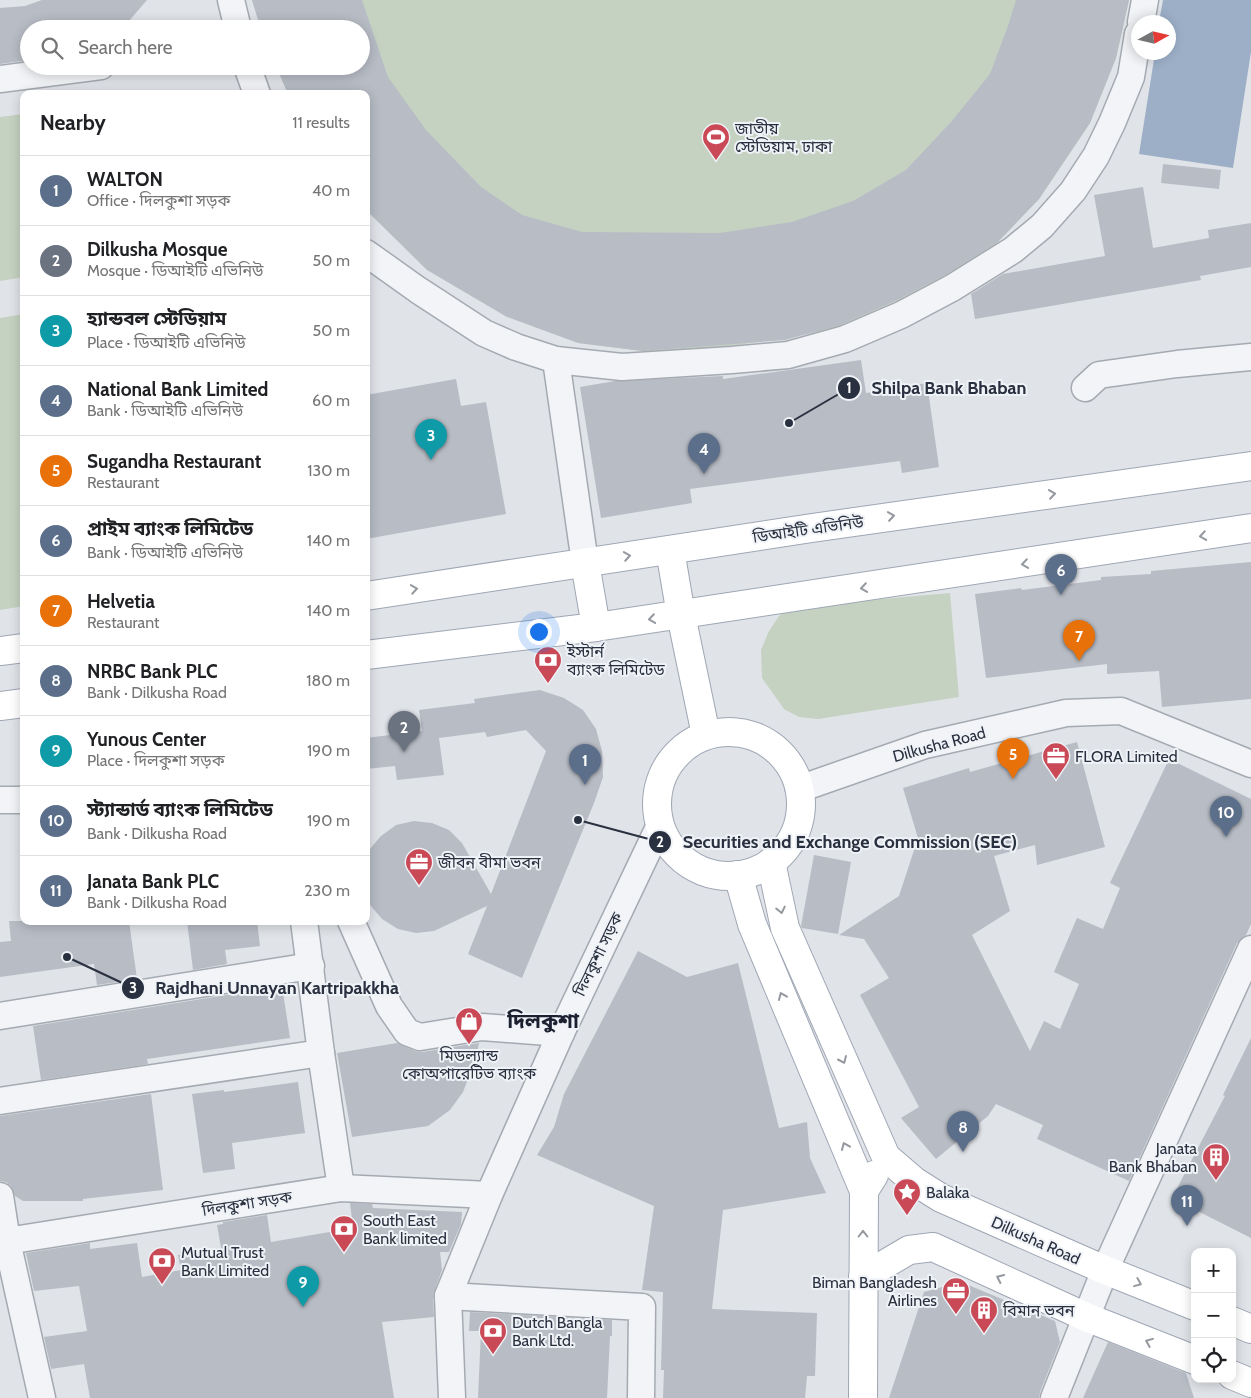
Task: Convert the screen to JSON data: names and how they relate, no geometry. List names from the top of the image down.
{
  "streets": {
    "main road": ["ডিআইটি এভিনিউ", "Dilkusha Road"],
    "street": ["দিলকুশা সড়ক"]
  },
  "crossings": [
    ["Dilkusha Road", "দিলকুশা সড়ক"]
  ],
  "districts": ["দিলকুশা"],
  "places": {
    "sports": ["জাতীয় স্টেডিয়াম, ঢাকা"],
    "other": ["Shilpa Bank Bhaban", "Securities and Exchange Commission (SEC)", "Rajdhani Unnayan Kartripakkha"],
    "bank": [
      "ইস্টার্ন ব্যাংক লিমিটেড",
      "South East Bank limited",
      "Mutual Trust Bank Limited",
      "Dutch Bangla Bank Ltd."
    ],
    "office": ["FLORA Limited", "জীবন বীমা ভবন", "Biman Bangladesh Airlines"],
    "shop": ["মিডল্যান্ড কোঅপারেটিভ ব্যাংক"],
    "building": ["Janata Bank Bhaban", "বিমান ভবন"],
    "place": ["Balaka"]
  },
  "north": "right",
  "page": {
    "search": "Search here",
    "heading": ["Nearby", "11 results"],
    "list": [
      {
        "mark": "1",
        "name": "WALTON",
        "note": "Office · দিলকুশা সড়ক",
        "value": "40 m"
      },
      {
        "mark": "2",
        "name": "Dilkusha Mosque",
        "note": "Mosque · ডিআইটি এভিনিউ",
        "value": "50 m"
      },
      {
        "mark": "3",
        "name": "হ্যান্ডবল স্টেডিয়াম",
        "note": "Place · ডিআইটি এভিনিউ",
        "value": "50 m"
      },
      {
        "mark": "4",
        "name": "National Bank Limited",
        "note": "Bank · ডিআইটি এভিনিউ",
        "value": "60 m"
      },
      {
        "mark": "5",
        "name": "Sugandha Restaurant",
        "note": "Restaurant",
        "value": "130 m"
      },
      {
        "mark": "6",
        "name": "প্রাইম ব্যাংক লিমিটেড",
        "note": "Bank · ডিআইটি এভিনিউ",
        "value": "140 m"
      },
      {
        "mark": "7",
        "name": "Helvetia",
        "note": "Restaurant",
        "value": "140 m"
      },
      {
        "mark": "8",
        "name": "NRBC Bank PLC",
        "note": "Bank · Dilkusha Road",
        "value": "180 m"
      },
      {
        "mark": "9",
        "name": "Yunous Center",
        "note": "Place · দিলকুশা সড়ক",
        "value": "190 m"
      },
      {
        "mark": "10",
        "name": "স্ট্যান্ডার্ড ব্যাংক লিমিটেড",
        "note": "Bank · Dilkusha Road",
        "value": "190 m"
      },
      {
        "mark": "11",
        "name": "Janata Bank PLC",
        "note": "Bank · Dilkusha Road",
        "value": "230 m"
      }
    ],
    "pins": [
      "3",
      "4",
      "6",
      "7",
      "2",
      "5",
      "1",
      "10",
      "8",
      "11",
      "9"
    ],
    "map_buttons": ["+", "−"]
  }
}
